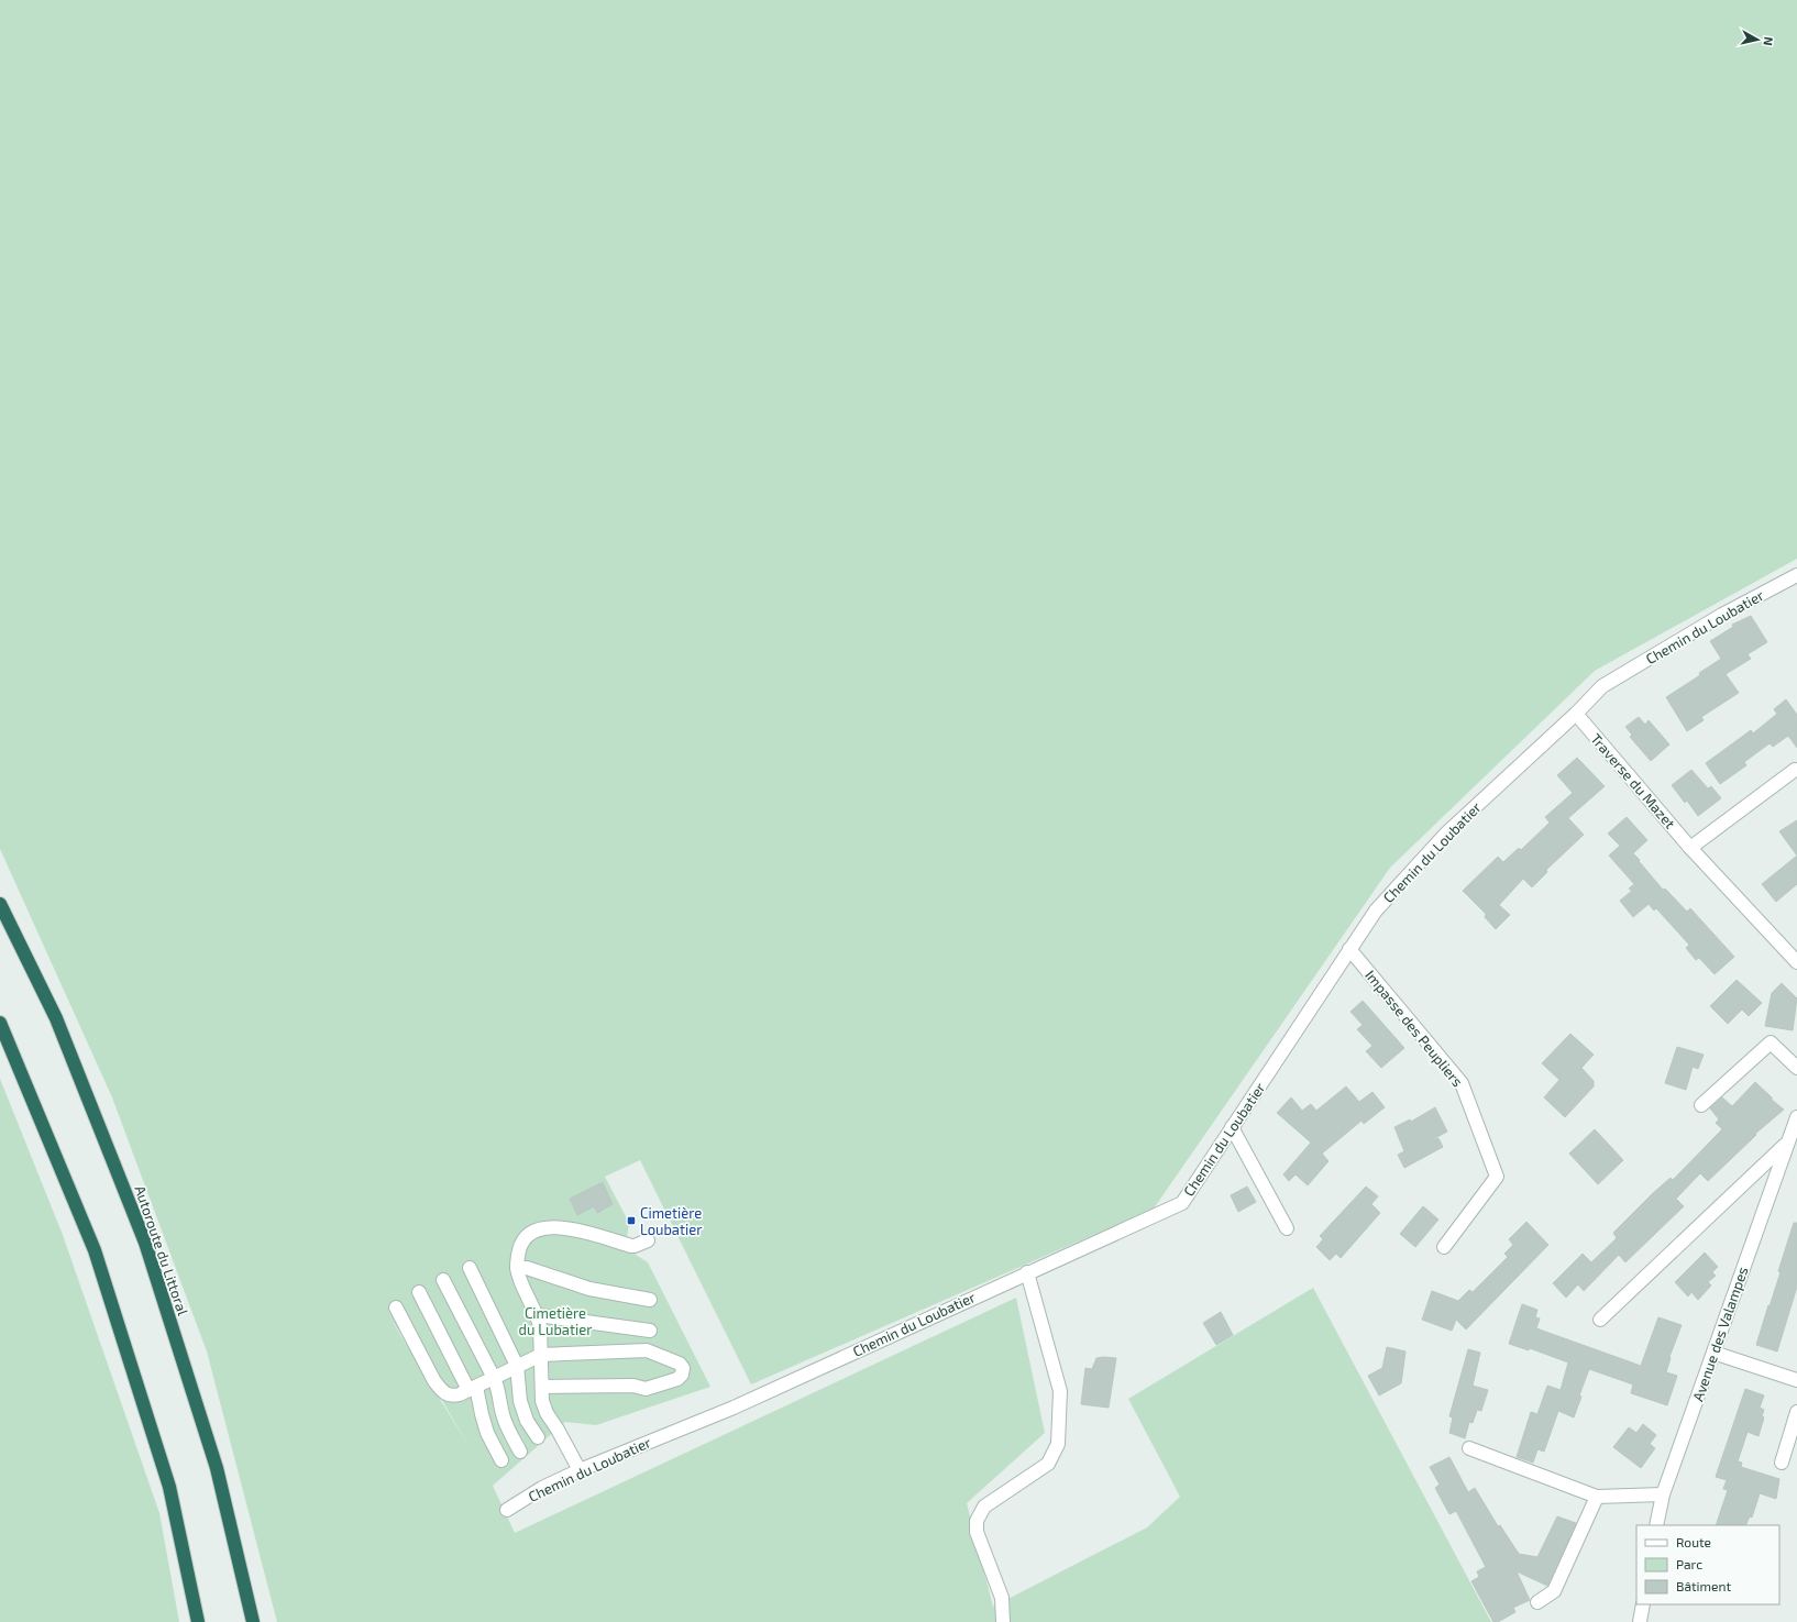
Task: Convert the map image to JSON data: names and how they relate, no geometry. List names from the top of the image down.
{
  "streets": {
    "highway": ["Autoroute du Littoral"],
    "street": [
      "Chemin du Loubatier",
      "Traverse du Mazet",
      "Impasse des Peupliers",
      "Avenue des Valampes"
    ]
  },
  "crossings": [
    ["Chemin du Loubatier", "Traverse du Mazet"],
    ["Chemin du Loubatier", "Impasse des Peupliers"]
  ],
  "parks": ["Cimetière du Lubatier"],
  "places": {
    "transit": ["Cimetière Loubatier"]
  },
  "legend": ["Route", "Parc", "Bâtiment"],
  "north": "right"
}
